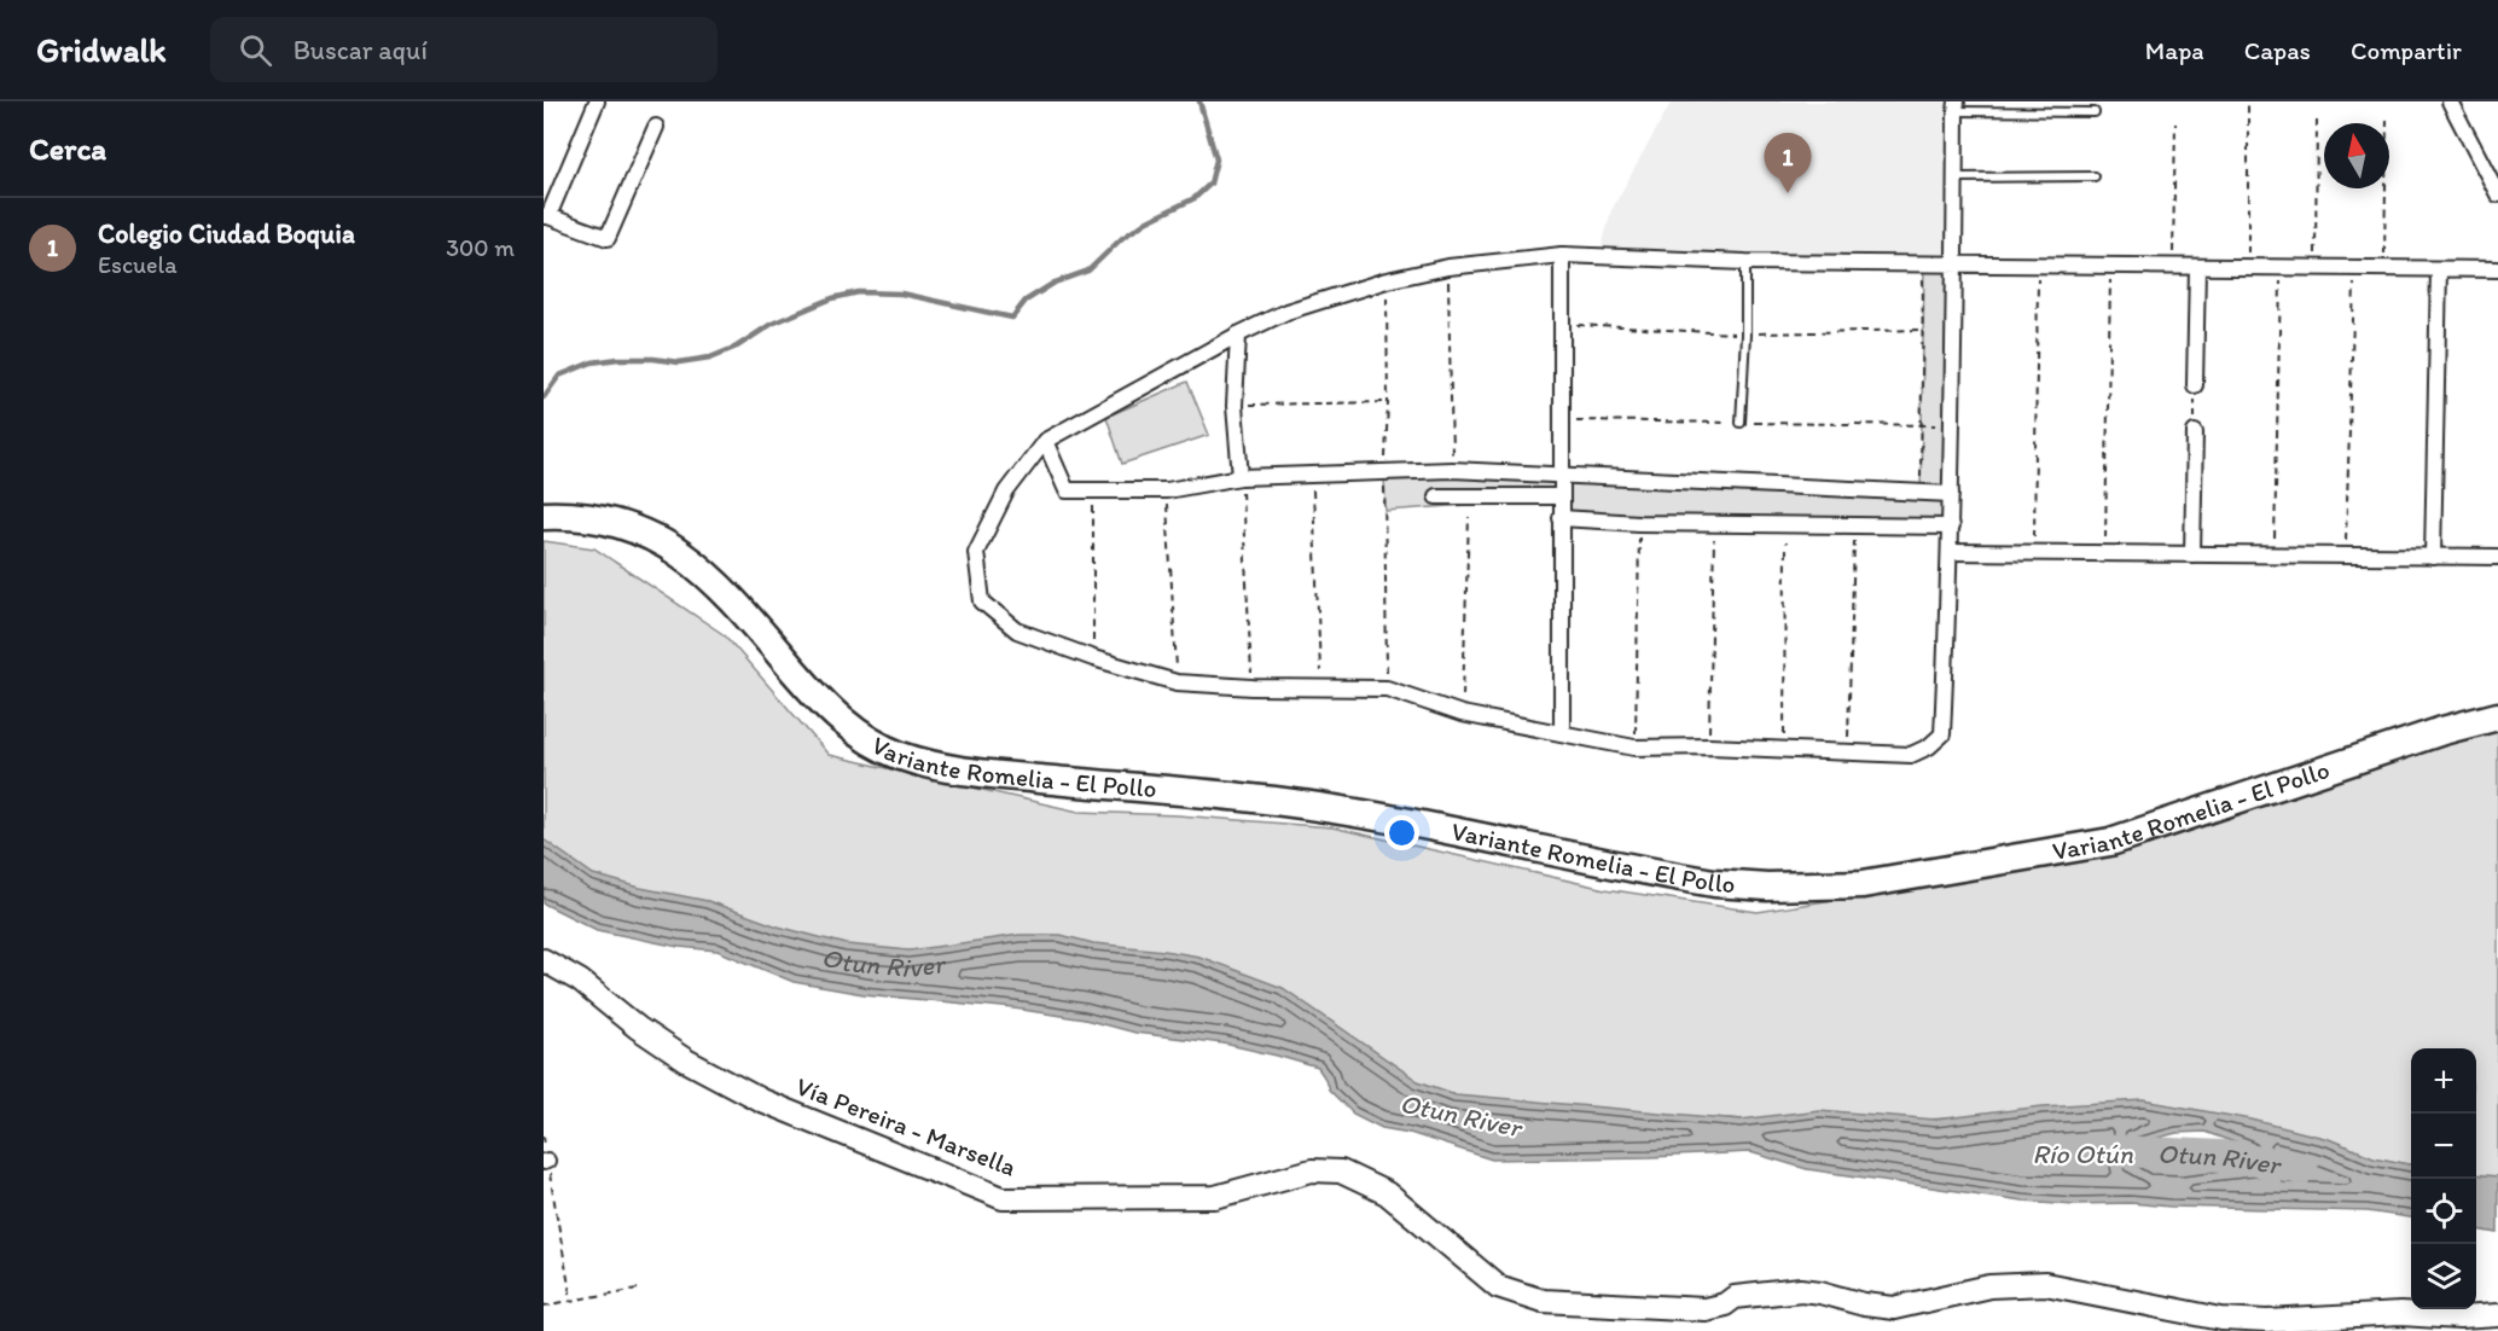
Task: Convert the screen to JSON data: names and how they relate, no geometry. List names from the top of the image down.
{
  "streets": {
    "highway": ["Variante Romelia - El Pollo"],
    "street": ["Vía Pereira - Marsella"]
  },
  "water": ["Otun River", "Río Otún"],
  "north": "top",
  "page": {
    "header": "Gridwalk",
    "search": "Buscar aquí",
    "nav": ["Mapa", "Capas", "Compartir"],
    "heading": "Cerca",
    "pins": "1",
    "list": [
      {
        "mark": "1",
        "name": "Colegio Ciudad Boquia",
        "note": "Escuela",
        "value": "300 m"
      }
    ],
    "map_buttons": ["+", "−"]
  }
}
